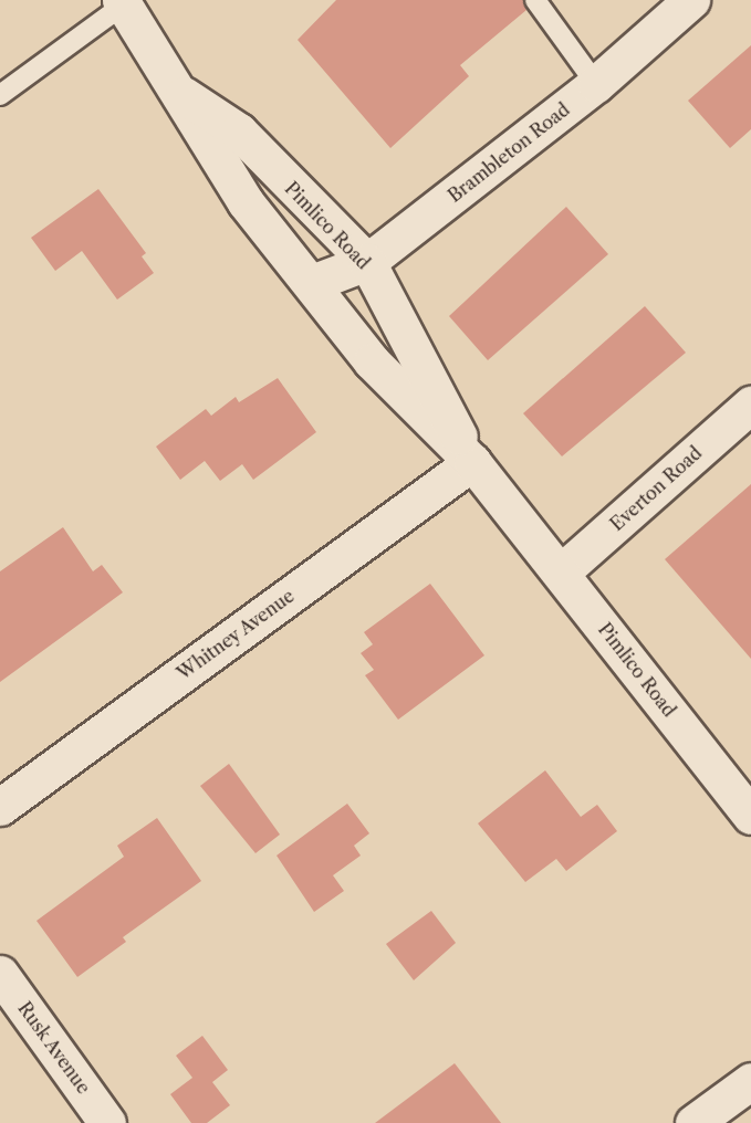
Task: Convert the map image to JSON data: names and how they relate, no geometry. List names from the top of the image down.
{
  "streets": {
    "street": [
      "Brambleton Road",
      "Pimlico Road",
      "Everton Road",
      "Whitney Avenue",
      "Rusk Avenue"
    ]
  },
  "crossings": [
    ["Brambleton Road", "Pimlico Road"],
    ["Pimlico Road", "Everton Road"],
    ["Pimlico Road", "Whitney Avenue"]
  ]
}
